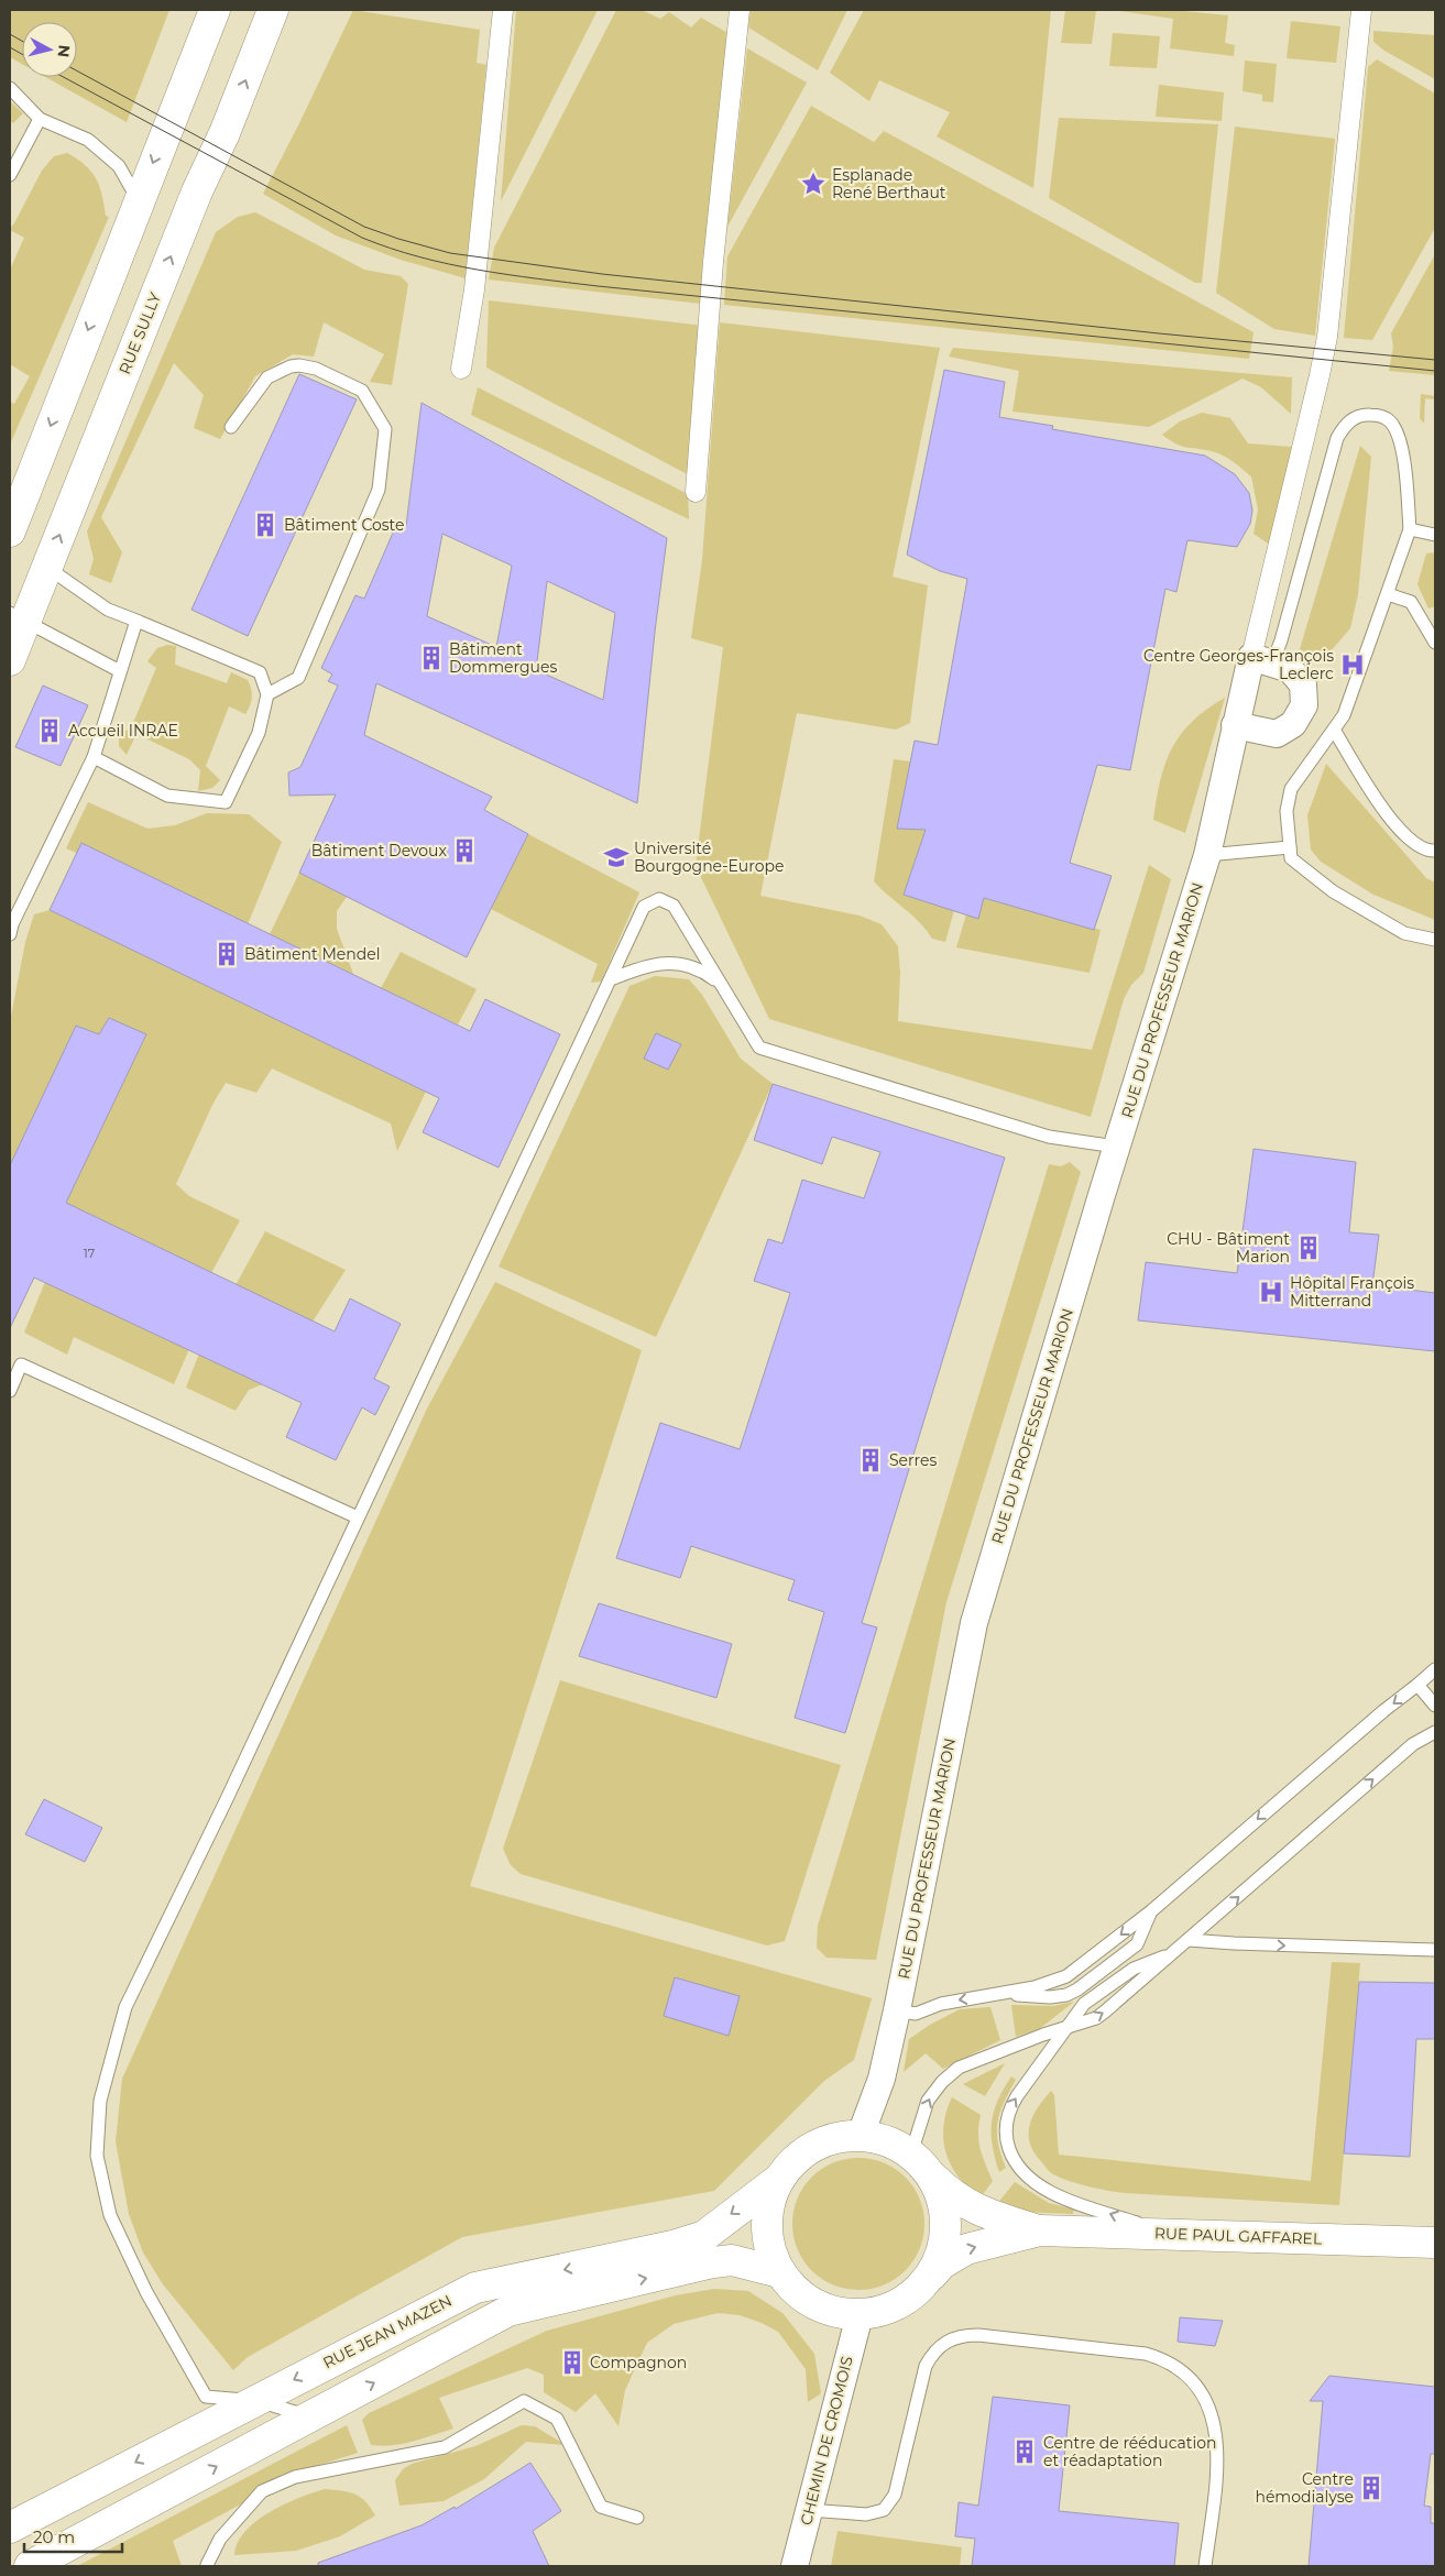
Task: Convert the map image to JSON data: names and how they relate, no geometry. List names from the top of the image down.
{
  "streets": {
    "street": [
      "RUE SULLY",
      "RUE DU PROFESSEUR MARION",
      "RUE PAUL GAFFAREL",
      "RUE JEAN MAZEN",
      "CHEMIN DE CROMOIS"
    ]
  },
  "crossings": [
    ["RUE DU PROFESSEUR MARION", "RUE JEAN MAZEN"],
    ["RUE DU PROFESSEUR MARION", "CHEMIN DE CROMOIS"],
    ["RUE JEAN MAZEN", "CHEMIN DE CROMOIS"]
  ],
  "places": {
    "place": ["Esplanade René Berthaut"],
    "building": [
      "Bâtiment Coste",
      "Bâtiment Dommergues",
      "Accueil INRAE",
      "Bâtiment Devoux",
      "Bâtiment Mendel",
      "CHU - Bâtiment Marion",
      "Serres",
      "Compagnon",
      "Centre de rééducation et réadaptation",
      "Centre hémodialyse"
    ],
    "hospital": ["Centre Georges-François Leclerc", "Hôpital François Mitterrand"],
    "school or university": ["Université Bourgogne-Europe"]
  },
  "house_numbers": ["17"],
  "scale_bar": "20 m",
  "north": "right"
}
